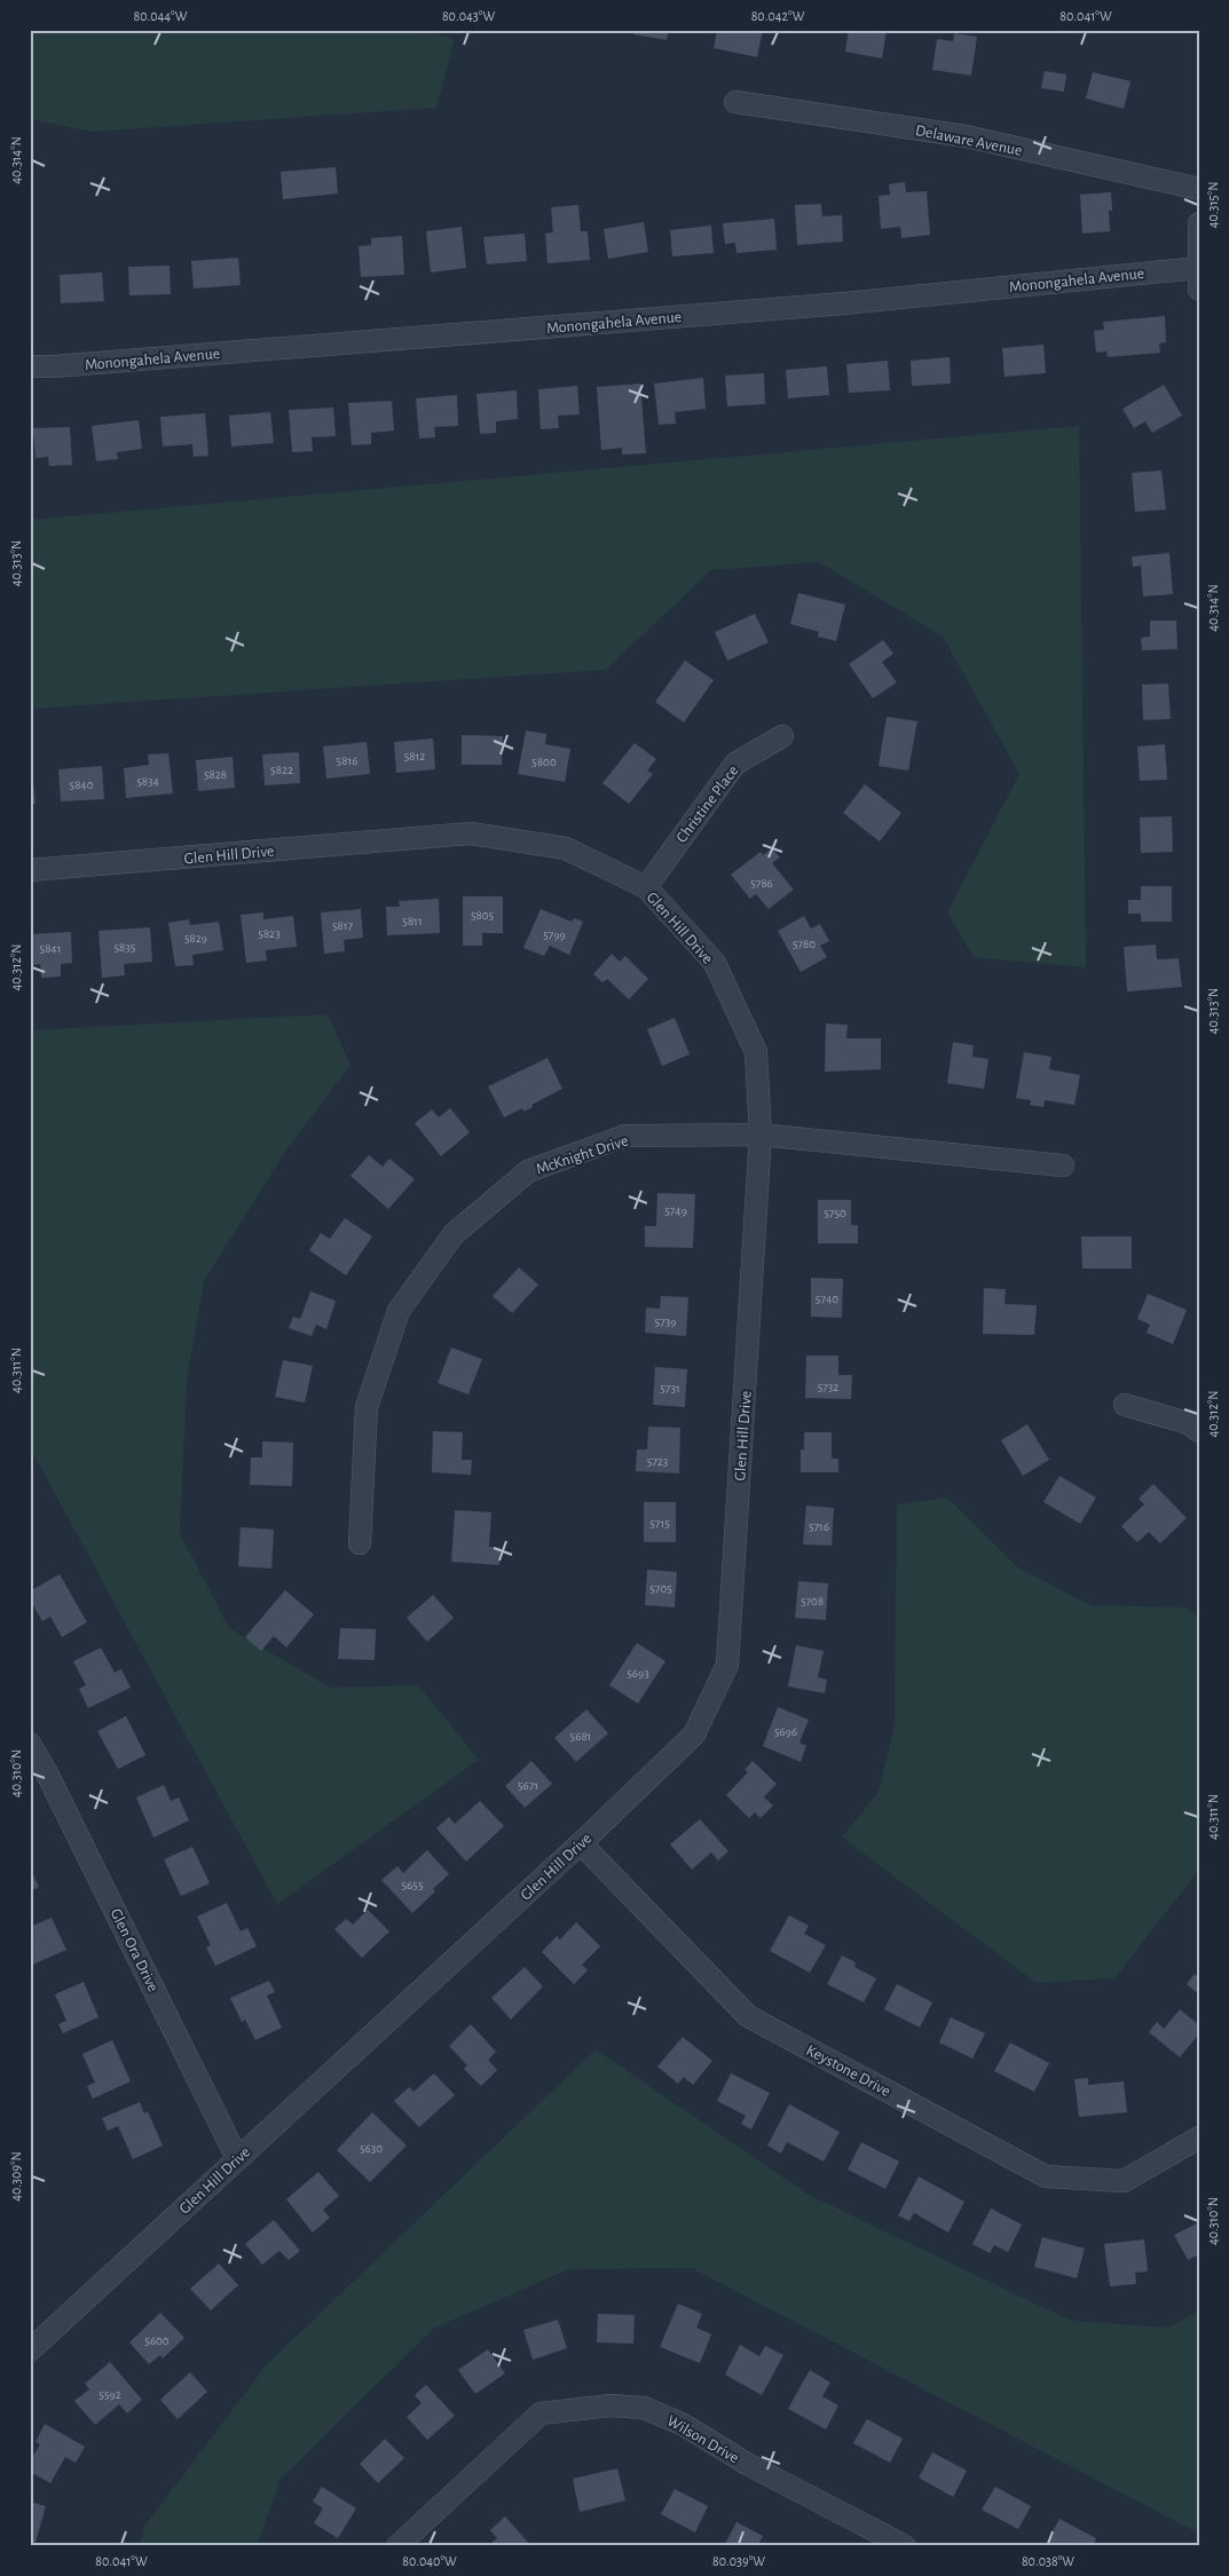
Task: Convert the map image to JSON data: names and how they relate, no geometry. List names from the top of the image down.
{
  "streets": {
    "street": [
      "Delaware Avenue",
      "Monongahela Avenue",
      "Christine Place",
      "Glen Hill Drive",
      "McKnight Drive",
      "Glen Ora Drive",
      "Keystone Drive",
      "Wilson Drive"
    ]
  },
  "crossings": [
    ["Christine Place", "Glen Hill Drive"],
    ["Glen Hill Drive", "McKnight Drive"],
    ["Glen Hill Drive", "Glen Ora Drive"],
    ["Glen Hill Drive", "Keystone Drive"]
  ],
  "house_numbers": [
    "5812",
    "5816",
    "5800",
    "5822",
    "5828",
    "5834",
    "5840",
    "5786",
    "5805",
    "5811",
    "5817",
    "5823",
    "5799",
    "5829",
    "5780",
    "5835",
    "5841",
    "5749",
    "5750",
    "5740",
    "5739",
    "5732",
    "5731",
    "5723",
    "5715",
    "5716",
    "5705",
    "5708",
    "5693",
    "5696",
    "5681",
    "5671",
    "5655",
    "5630",
    "5600",
    "5592"
  ],
  "coordinates": [
    "80.044°W",
    "80.043°W",
    "80.042°W",
    "80.041°W",
    "40.314°N",
    "40.315°N",
    "40.313°N",
    "40.312°N",
    "40.311°N",
    "40.310°N",
    "40.309°N",
    "80.040°W",
    "80.039°W",
    "80.038°W"
  ]
}
